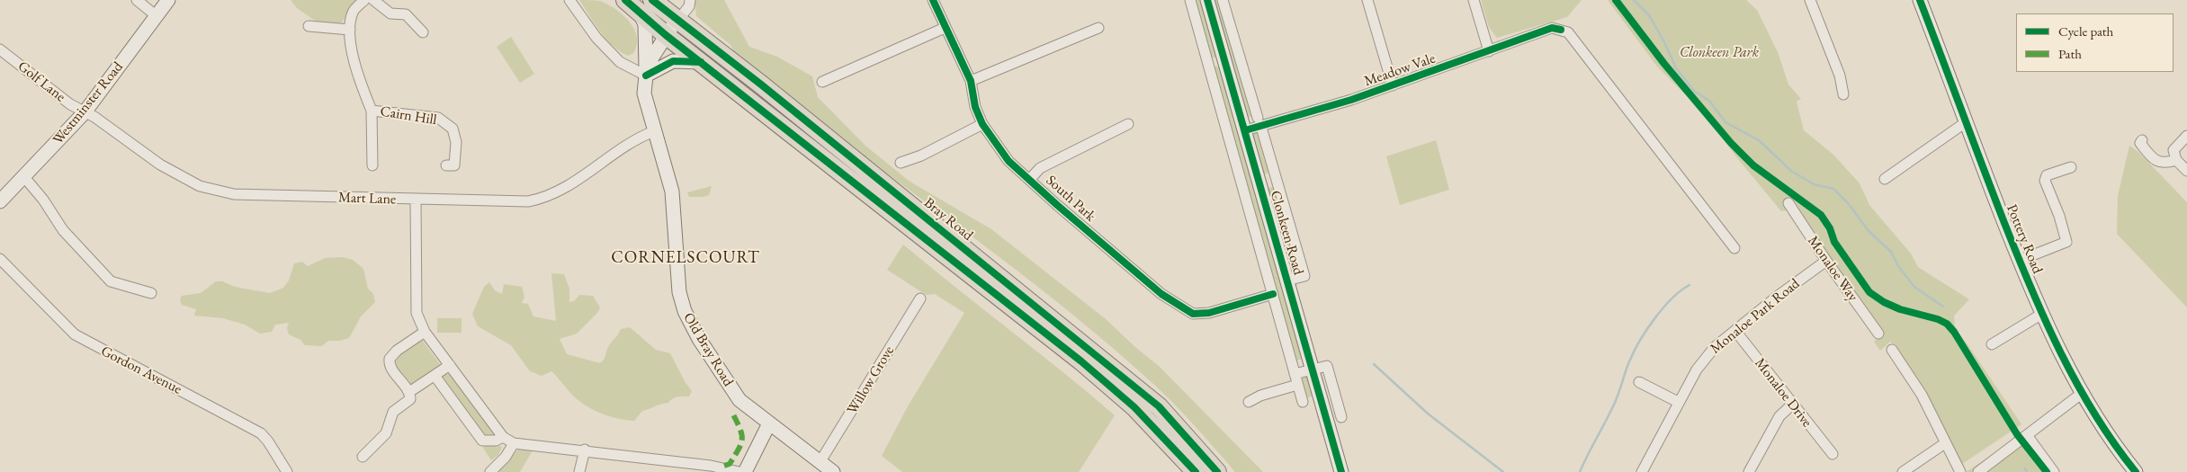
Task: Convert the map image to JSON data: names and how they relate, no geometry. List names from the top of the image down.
{
  "streets": {
    "highway": ["Bray Road"],
    "main road": [
      "Westminster Road",
      "Clonkeen Road",
      "Pottery Road",
      "Old Bray Road"
    ],
    "street": [
      "Meadow Vale",
      "Golf Lane",
      "Cairn Hill",
      "Mart Lane",
      "South Park",
      "Monaloe Way",
      "Monaloe Park Road",
      "Gordon Avenue",
      "Willow Grove",
      "Monaloe Drive"
    ]
  },
  "crossings": [
    ["Meadow Vale", "Clonkeen Road"],
    ["Golf Lane", "Westminster Road"],
    ["Golf Lane", "Mart Lane"],
    ["Westminster Road", "Mart Lane"],
    ["Mart Lane", "Old Bray Road"],
    ["South Park", "Clonkeen Road"],
    ["Bray Road", "Old Bray Road"],
    ["Monaloe Way", "Monaloe Park Road"],
    ["Monaloe Park Road", "Monaloe Drive"],
    ["Old Bray Road", "Willow Grove"]
  ],
  "districts": ["CORNELSCOURT"],
  "parks": ["Clonkeen Park"],
  "legend": ["Cycle path", "Path"]
}
